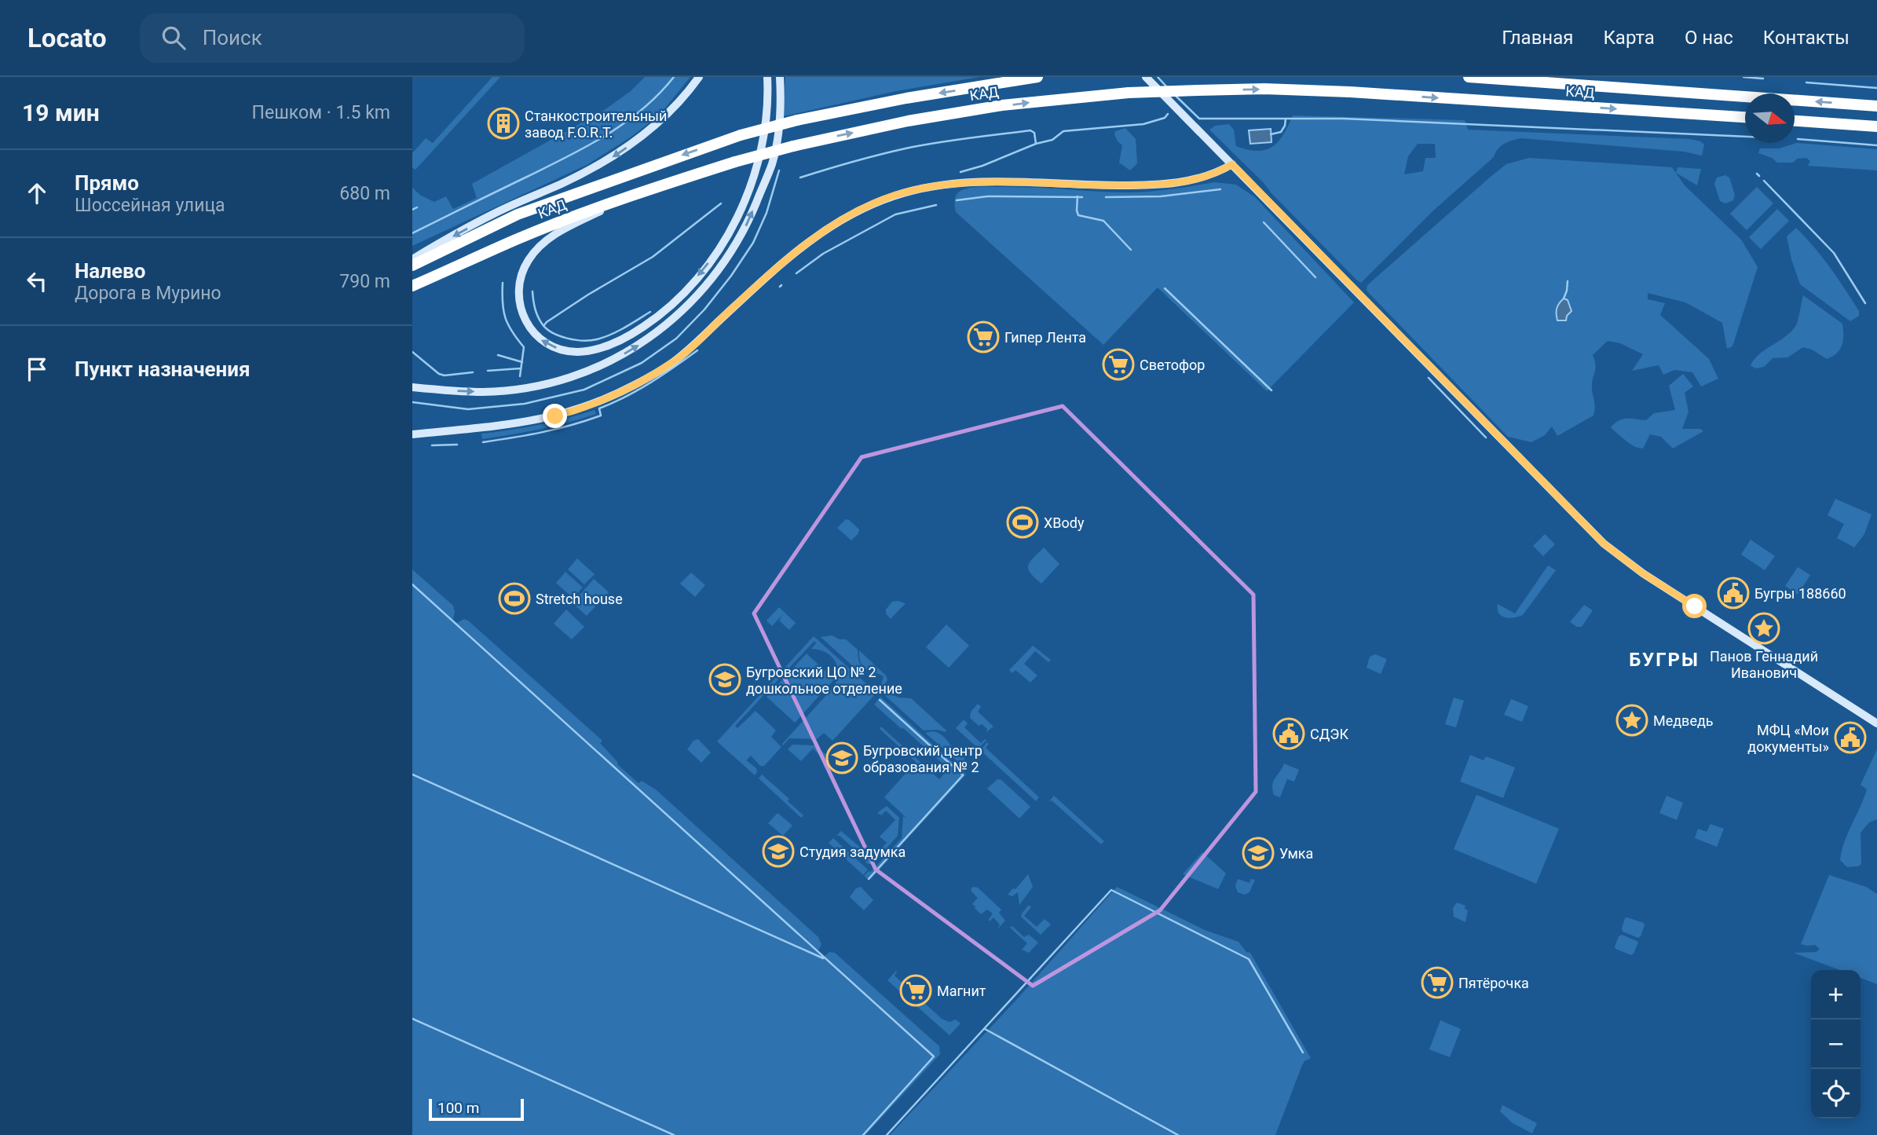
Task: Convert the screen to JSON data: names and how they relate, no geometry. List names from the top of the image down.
{
  "streets": {
    "highway": ["КАД"]
  },
  "districts": ["БУГРЫ"],
  "places": {
    "building": ["Станкостроительный завод F.O.R.T."],
    "supermarket": [
      "Гипер Лента",
      "Светофор",
      "Пятёрочка",
      "Магнит"
    ],
    "sports": ["XBody", "Stretch house"],
    "public building": ["Бугры 188660", "СДЭК", "МФЦ «Мои документы»"],
    "place": ["Панов Геннадий Иванович", "Медведь"],
    "school or university": [
      "Бугровский ЦО № 2 дошкольное отделение",
      "Бугровский центр образования № 2",
      "Студия задумка",
      "Умка"
    ]
  },
  "scale_bar": "100 m",
  "north": "right",
  "page": {
    "header": "Locato",
    "search": "Поиск",
    "nav": [
      "Главная",
      "Карта",
      "О нас",
      "Контакты"
    ],
    "heading": ["19 мин", "Пешком · 1.5 km"],
    "list": [
      ["Прямо", "Шоссейная улица", "680 m"],
      ["Налево", "Дорога в Мурино", "790 m"],
      "Пункт назначения"
    ],
    "map_buttons": ["+", "−"],
    "scale": "100 m"
  }
}
